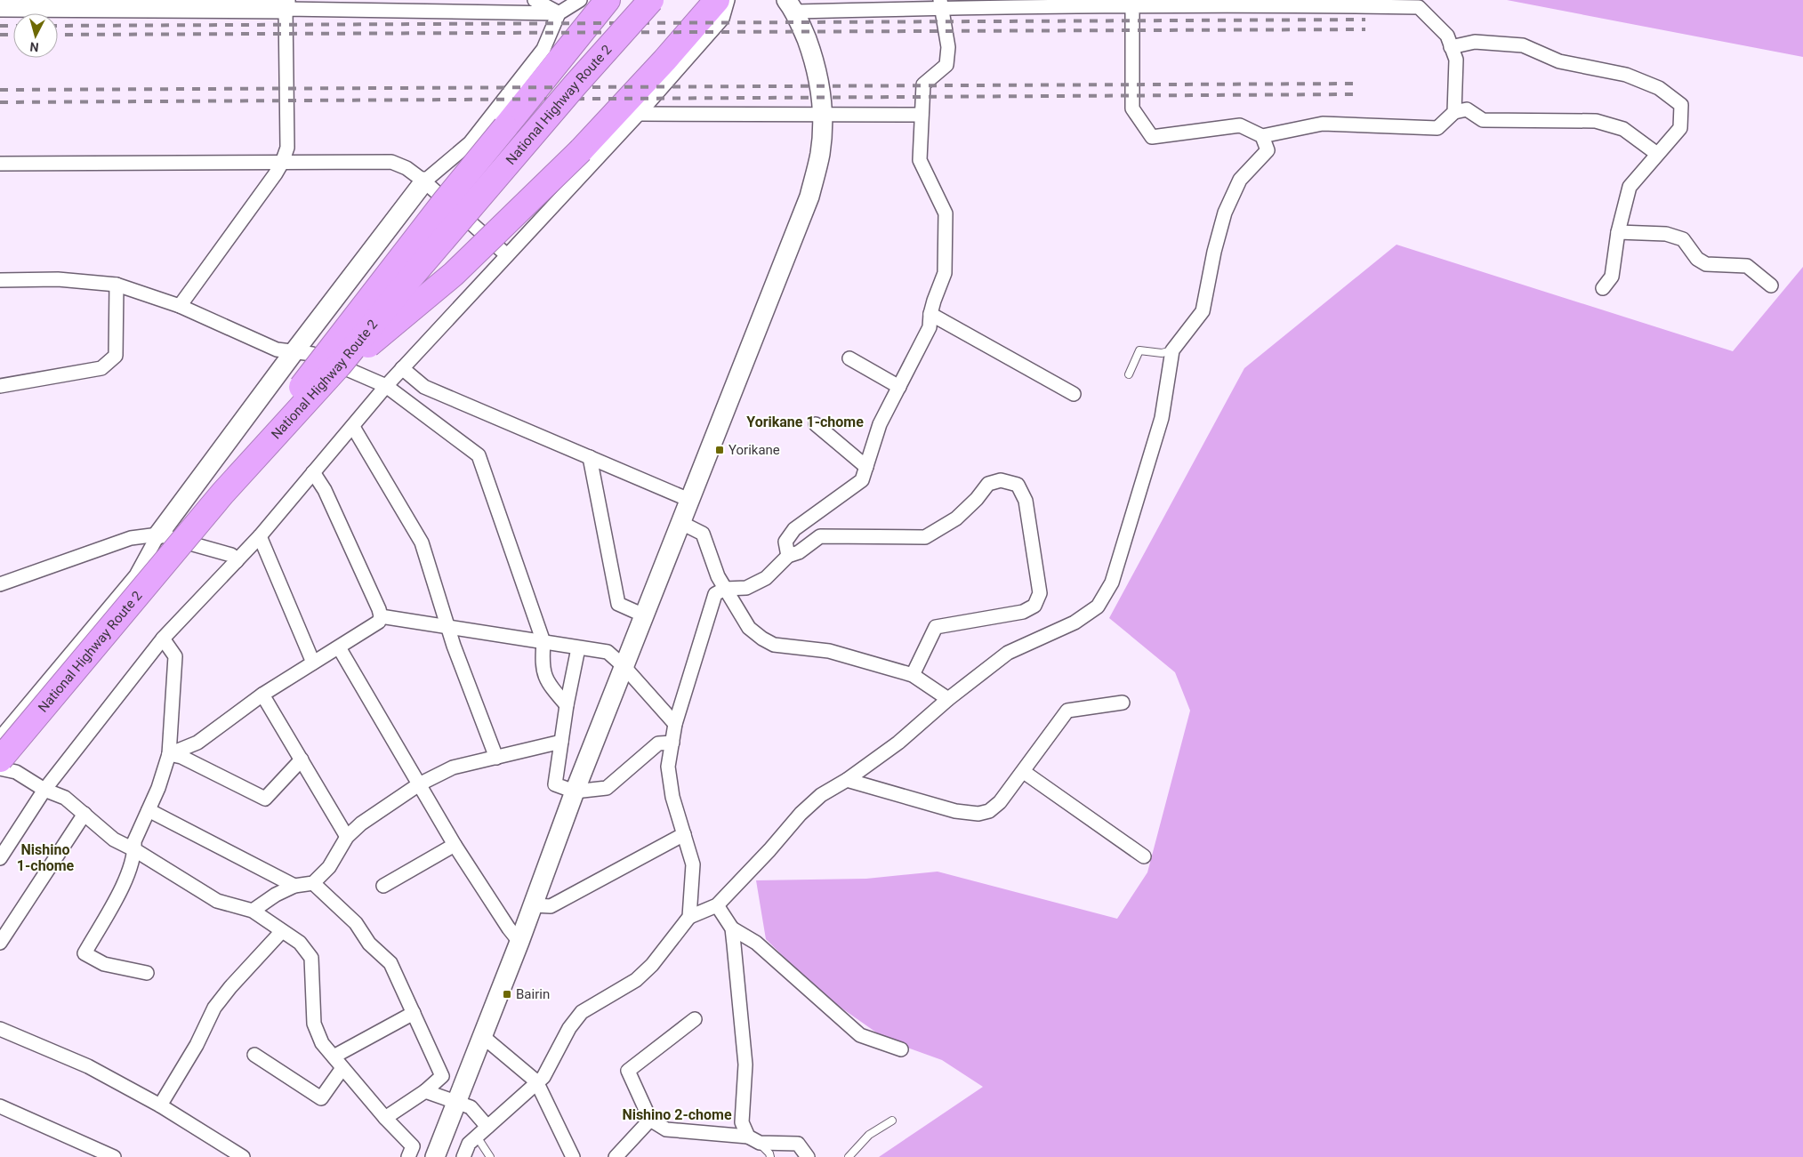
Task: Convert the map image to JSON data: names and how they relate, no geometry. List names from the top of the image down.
{
  "streets": {
    "highway": ["National Highway Route 2"]
  },
  "districts": ["Yorikane 1-chome", "Nishino 1-chome", "Nishino 2-chome"],
  "places": {
    "transit": ["Yorikane", "Bairin"]
  },
  "north": "bottom"
}
